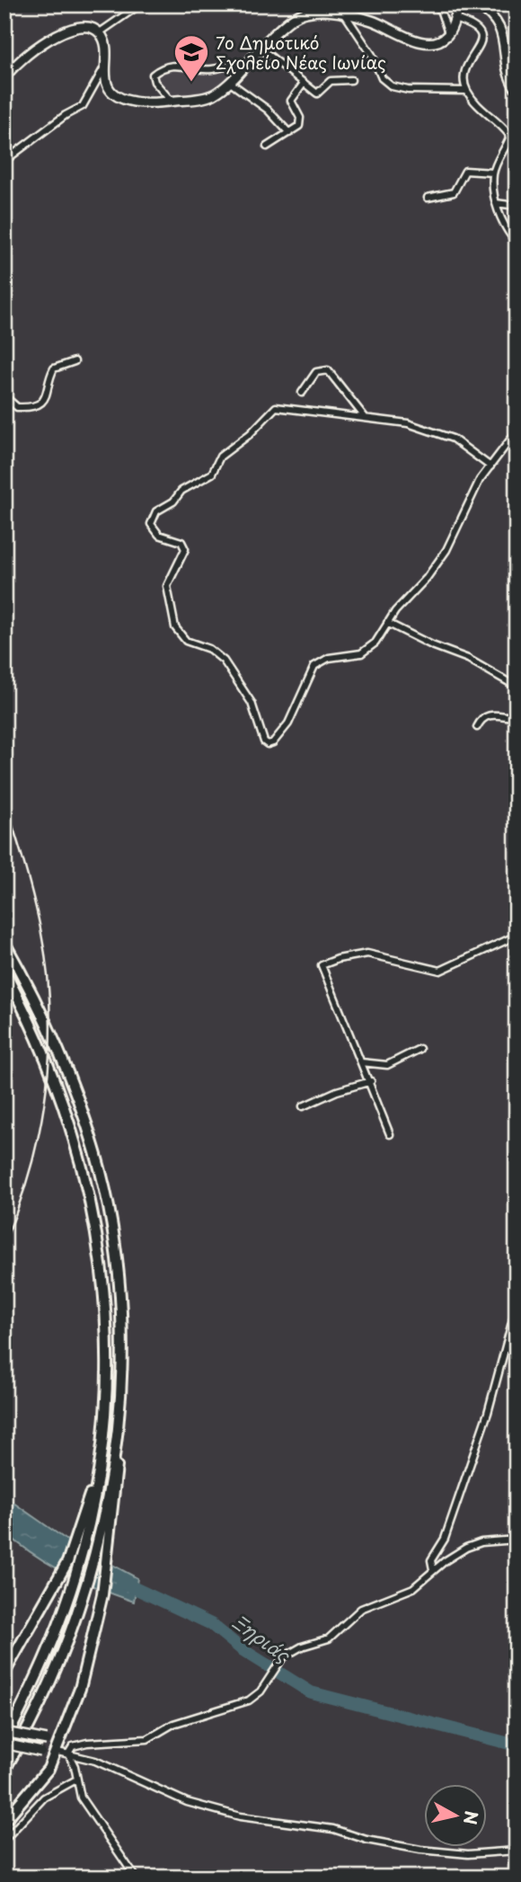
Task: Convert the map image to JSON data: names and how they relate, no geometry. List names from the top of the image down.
{
  "water": ["Ξηριάς"],
  "places": {
    "school or university": ["7ο Δημοτικό Σχολείο Νέας Ιωνίας"]
  },
  "north": "right"
}
